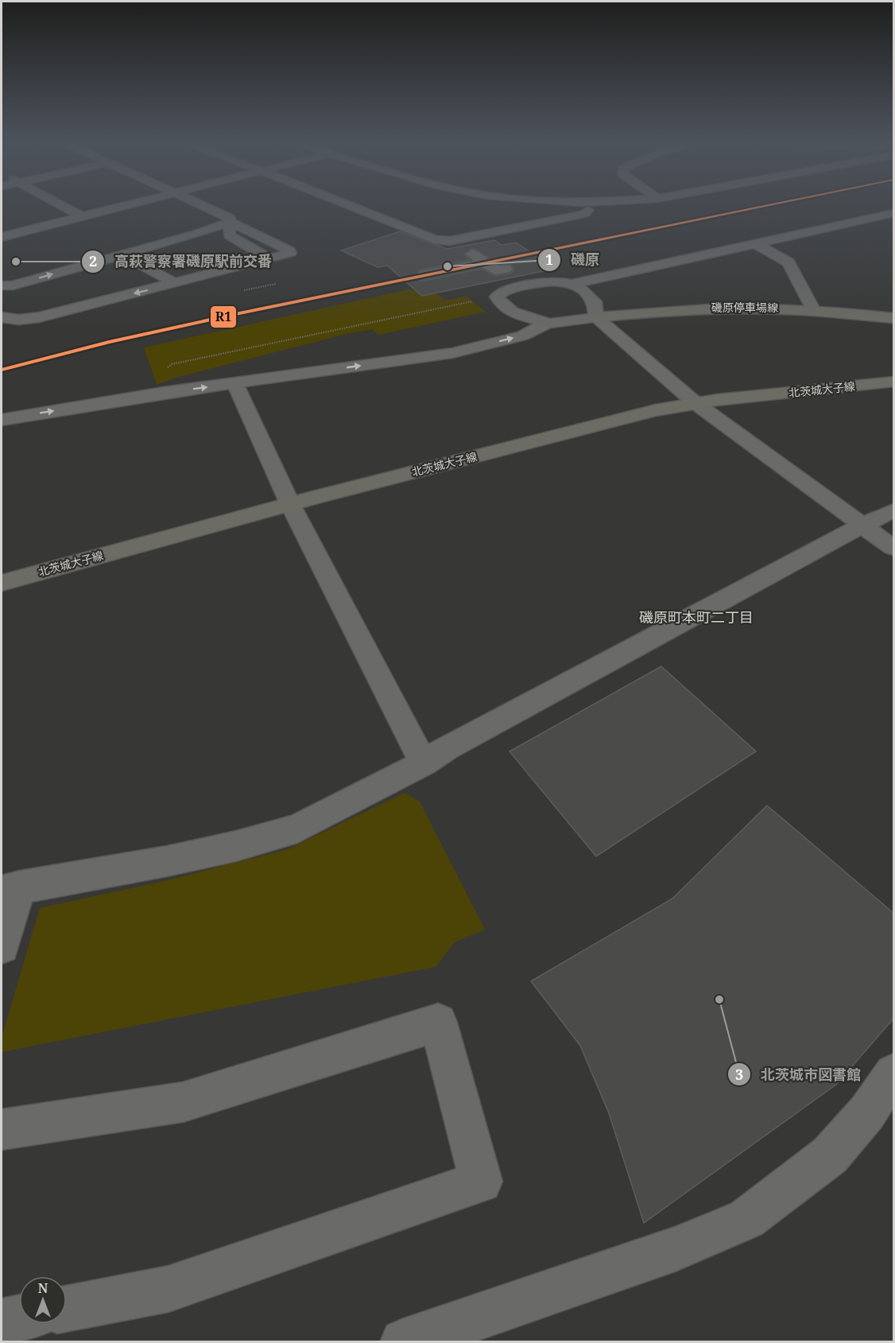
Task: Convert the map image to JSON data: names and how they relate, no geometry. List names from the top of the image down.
{
  "streets": {
    "main road": ["磯原停車場線", "北茨城大子線"]
  },
  "districts": ["磯原町本町二丁目"],
  "places": ["高萩警察署磯原駅前交番", "磯原", "北茨城市図書館"],
  "lines": ["transit line R1"],
  "north": "top"
}
